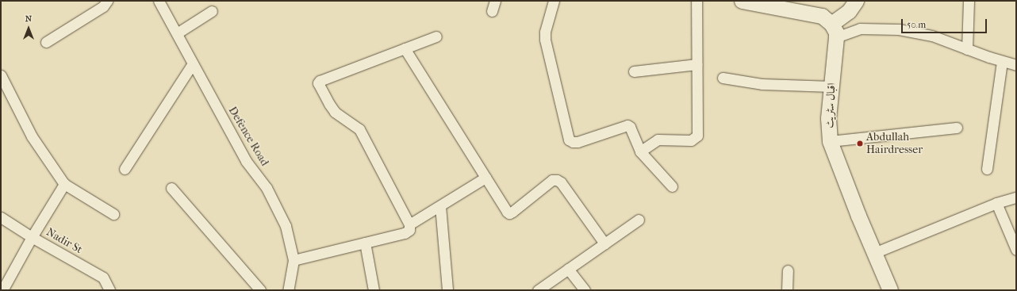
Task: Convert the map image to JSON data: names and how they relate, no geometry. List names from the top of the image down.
{
  "streets": {
    "street": ["اقبال سٹریٹ", "Defence Road", "Nadir St"]
  },
  "places": ["Abdullah Hairdresser"],
  "scale_bar": "50 m",
  "north": "top"
}
